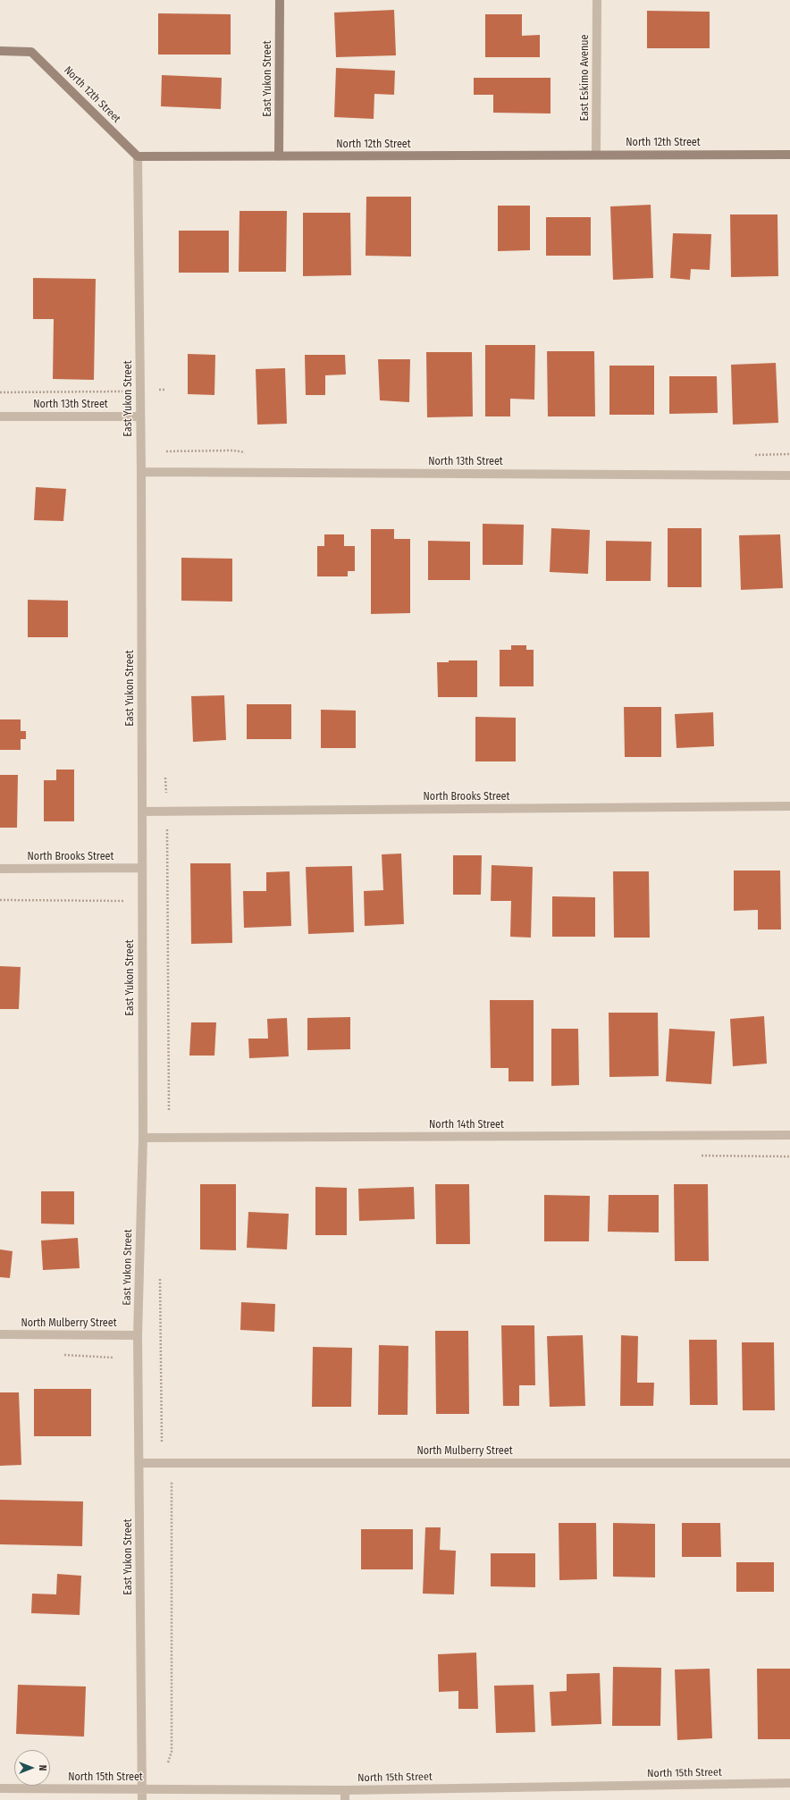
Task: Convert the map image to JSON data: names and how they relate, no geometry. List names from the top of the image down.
{
  "streets": {
    "street": [
      "East Eskimo Avenue",
      "East Yukon Street",
      "North 12th Street",
      "North 13th Street",
      "North Brooks Street",
      "North 14th Street",
      "North Mulberry Street",
      "North 15th Street"
    ]
  },
  "crossings": [
    ["East Eskimo Avenue", "North 12th Street"],
    ["East Yukon Street", "North 12th Street"],
    ["East Yukon Street", "North 13th Street"],
    ["East Yukon Street", "North Brooks Street"],
    ["East Yukon Street", "North 14th Street"],
    ["East Yukon Street", "North Mulberry Street"],
    ["East Yukon Street", "North 15th Street"]
  ],
  "north": "right"
}
